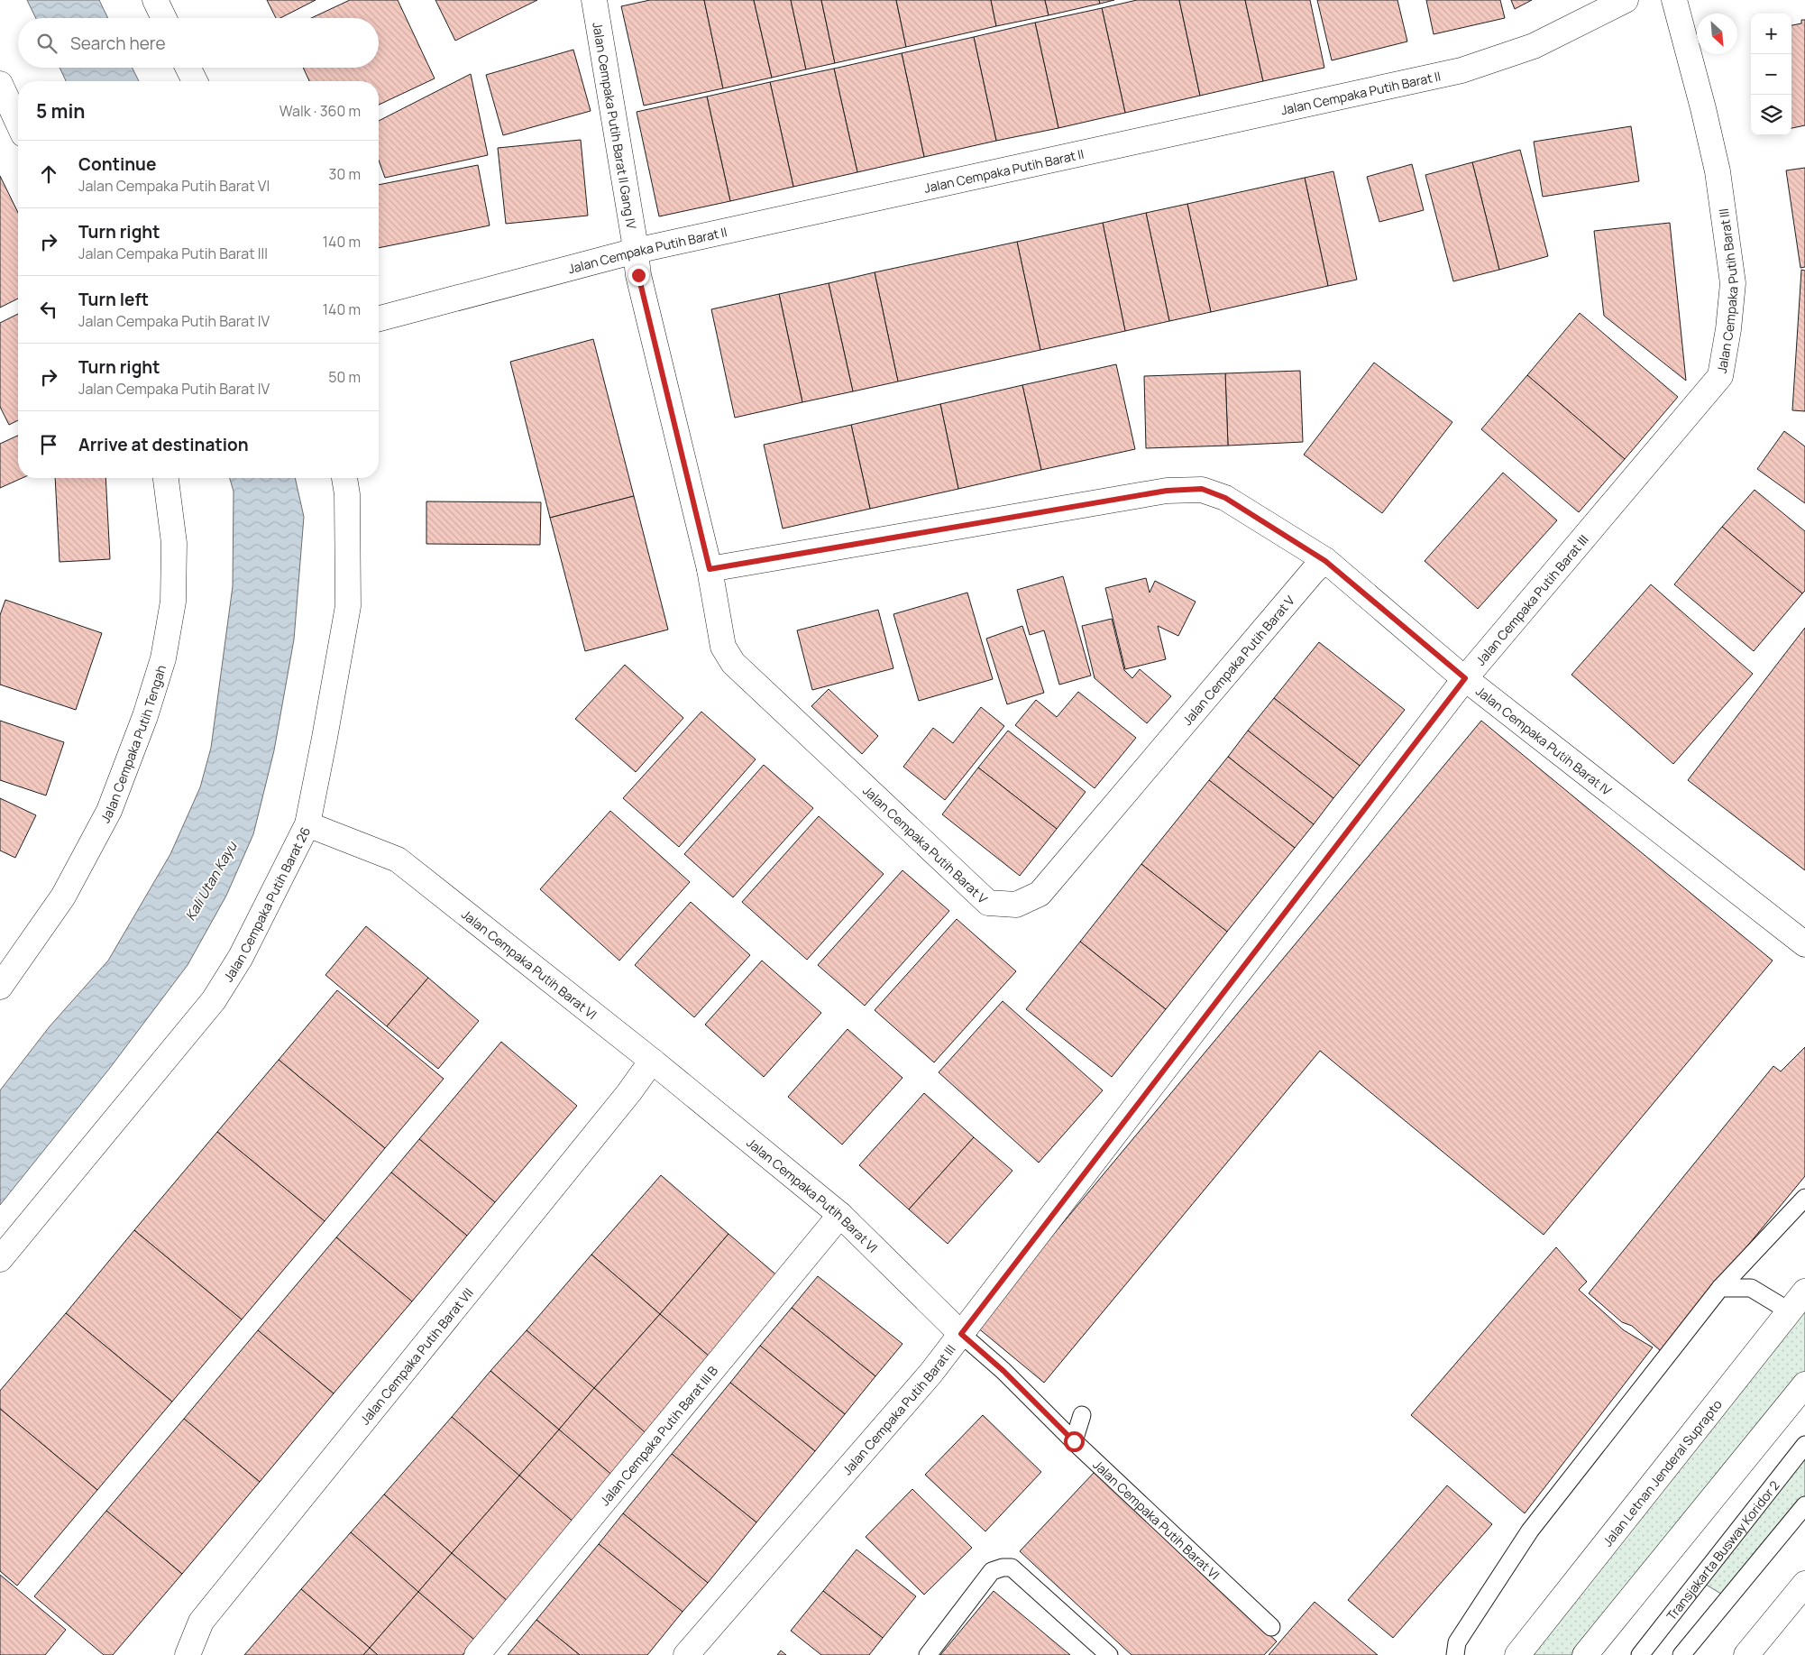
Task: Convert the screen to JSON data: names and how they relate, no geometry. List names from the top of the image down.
{
  "streets": {
    "street": [
      "Jalan Cempaka Putih Barat II",
      "Jalan Cempaka Putih Barat II Gang IV",
      "Jalan Cempaka Putih Barat III",
      "Jalan Cempaka Putih Barat V",
      "Jalan Cempaka Putih Barat IV",
      "Jalan Cempaka Putih Tengah",
      "Jalan Cempaka Putih Barat 26",
      "Jalan Cempaka Putih Barat VI",
      "Jalan Cempaka Putih Barat VII",
      "Jalan Cempaka Putih Barat III B",
      "Jalan Letnan Jenderal Suprapto"
    ],
    "lane": ["Transjakarta Busway Koridor 2"]
  },
  "crossings": [
    ["Jalan Cempaka Putih Barat II", "Jalan Cempaka Putih Barat II Gang IV"],
    ["Jalan Cempaka Putih Barat III", "Jalan Cempaka Putih Barat IV"],
    ["Jalan Cempaka Putih Barat III", "Jalan Cempaka Putih Barat VI"],
    ["Jalan Cempaka Putih Barat V", "Jalan Cempaka Putih Barat IV"],
    ["Jalan Cempaka Putih Barat 26", "Jalan Cempaka Putih Barat VI"],
    ["Jalan Cempaka Putih Barat VI", "Jalan Cempaka Putih Barat VII"],
    ["Jalan Cempaka Putih Barat VI", "Jalan Cempaka Putih Barat III B"]
  ],
  "water": ["Kali Utan Kayu"],
  "north": "bottom right",
  "page": {
    "map_buttons": ["+", "−"],
    "search": "Search here",
    "heading": ["5 min", "Walk · 360 m"],
    "list": [
      ["Continue", "Jalan Cempaka Putih Barat VI", "30 m"],
      ["Turn right", "Jalan Cempaka Putih Barat III", "140 m"],
      ["Turn left", "Jalan Cempaka Putih Barat IV", "140 m"],
      ["Turn right", "Jalan Cempaka Putih Barat IV", "50 m"],
      "Arrive at destination"
    ]
  }
}
